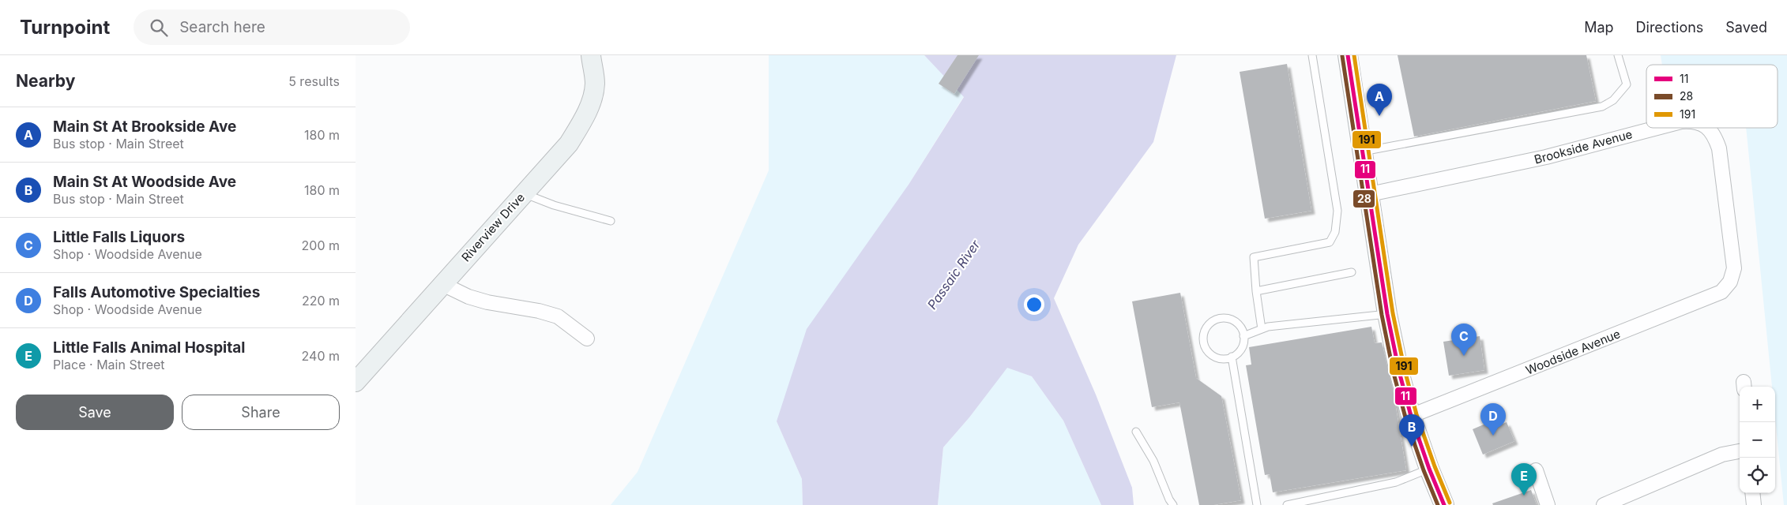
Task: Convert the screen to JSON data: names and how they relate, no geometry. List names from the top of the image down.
{
  "streets": {
    "main road": ["Riverview Drive"],
    "street": ["Brookside Avenue", "Woodside Avenue"]
  },
  "crossings": [
    ["Brookside Avenue", "Woodside Avenue"]
  ],
  "water": ["Passaic River"],
  "lines": ["transit line 11", "transit line 191", "transit line 28"],
  "legend": ["11", "28", "191"],
  "page": {
    "header": "Turnpoint",
    "search": "Search here",
    "nav": ["Map", "Directions", "Saved"],
    "heading": ["Nearby", "5 results"],
    "pins": [
      "A",
      "C",
      "D",
      "B",
      "E"
    ],
    "list": [
      {
        "mark": "A",
        "name": "Main St At Brookside Ave",
        "note": "Bus stop · Main Street",
        "value": "180 m"
      },
      {
        "mark": "B",
        "name": "Main St At Woodside Ave",
        "note": "Bus stop · Main Street",
        "value": "180 m"
      },
      {
        "mark": "C",
        "name": "Little Falls Liquors",
        "note": "Shop · Woodside Avenue",
        "value": "200 m"
      },
      {
        "mark": "D",
        "name": "Falls Automotive Specialties",
        "note": "Shop · Woodside Avenue",
        "value": "220 m"
      },
      {
        "mark": "E",
        "name": "Little Falls Animal Hospital",
        "note": "Place · Main Street",
        "value": "240 m"
      }
    ],
    "buttons": ["Save", "Share"],
    "map_buttons": ["+", "−"]
  }
}
